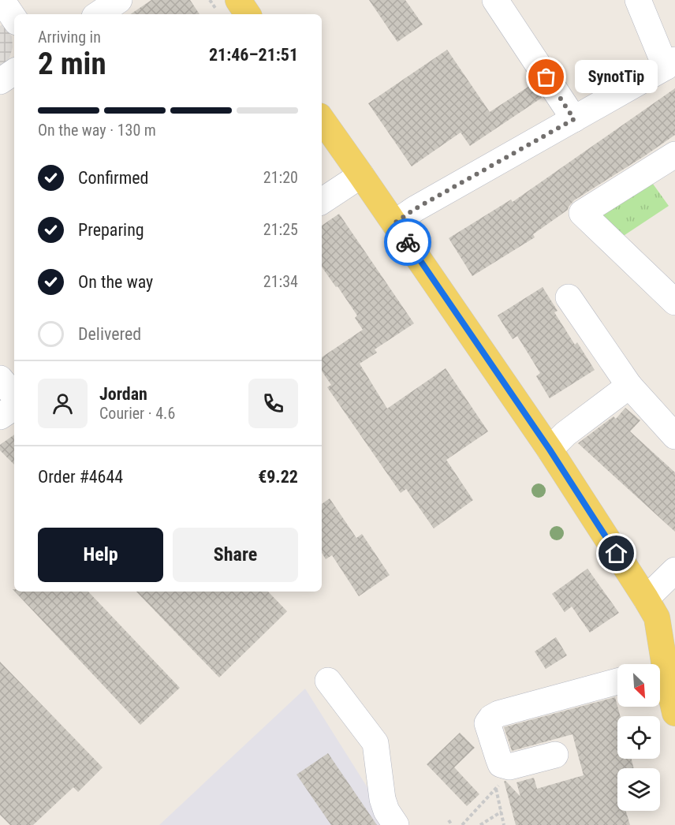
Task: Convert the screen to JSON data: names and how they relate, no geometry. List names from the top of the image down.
{
  "places": ["SynotTip"],
  "north": "bottom right",
  "page": {
    "heading": ["2 min", "Arriving in", "21:46–21:51"],
    "panel": [
      "Jordan",
      "Courier · 4.6",
      "Order #4644",
      "€9.22"
    ],
    "bubble": "SynotTip",
    "bar": "On the way · 130 m",
    "list": [
      ["Confirmed", "21:20"],
      ["Preparing", "21:25"],
      ["On the way", "21:34"],
      "Delivered"
    ],
    "buttons": ["Help", "Share"]
  }
}
